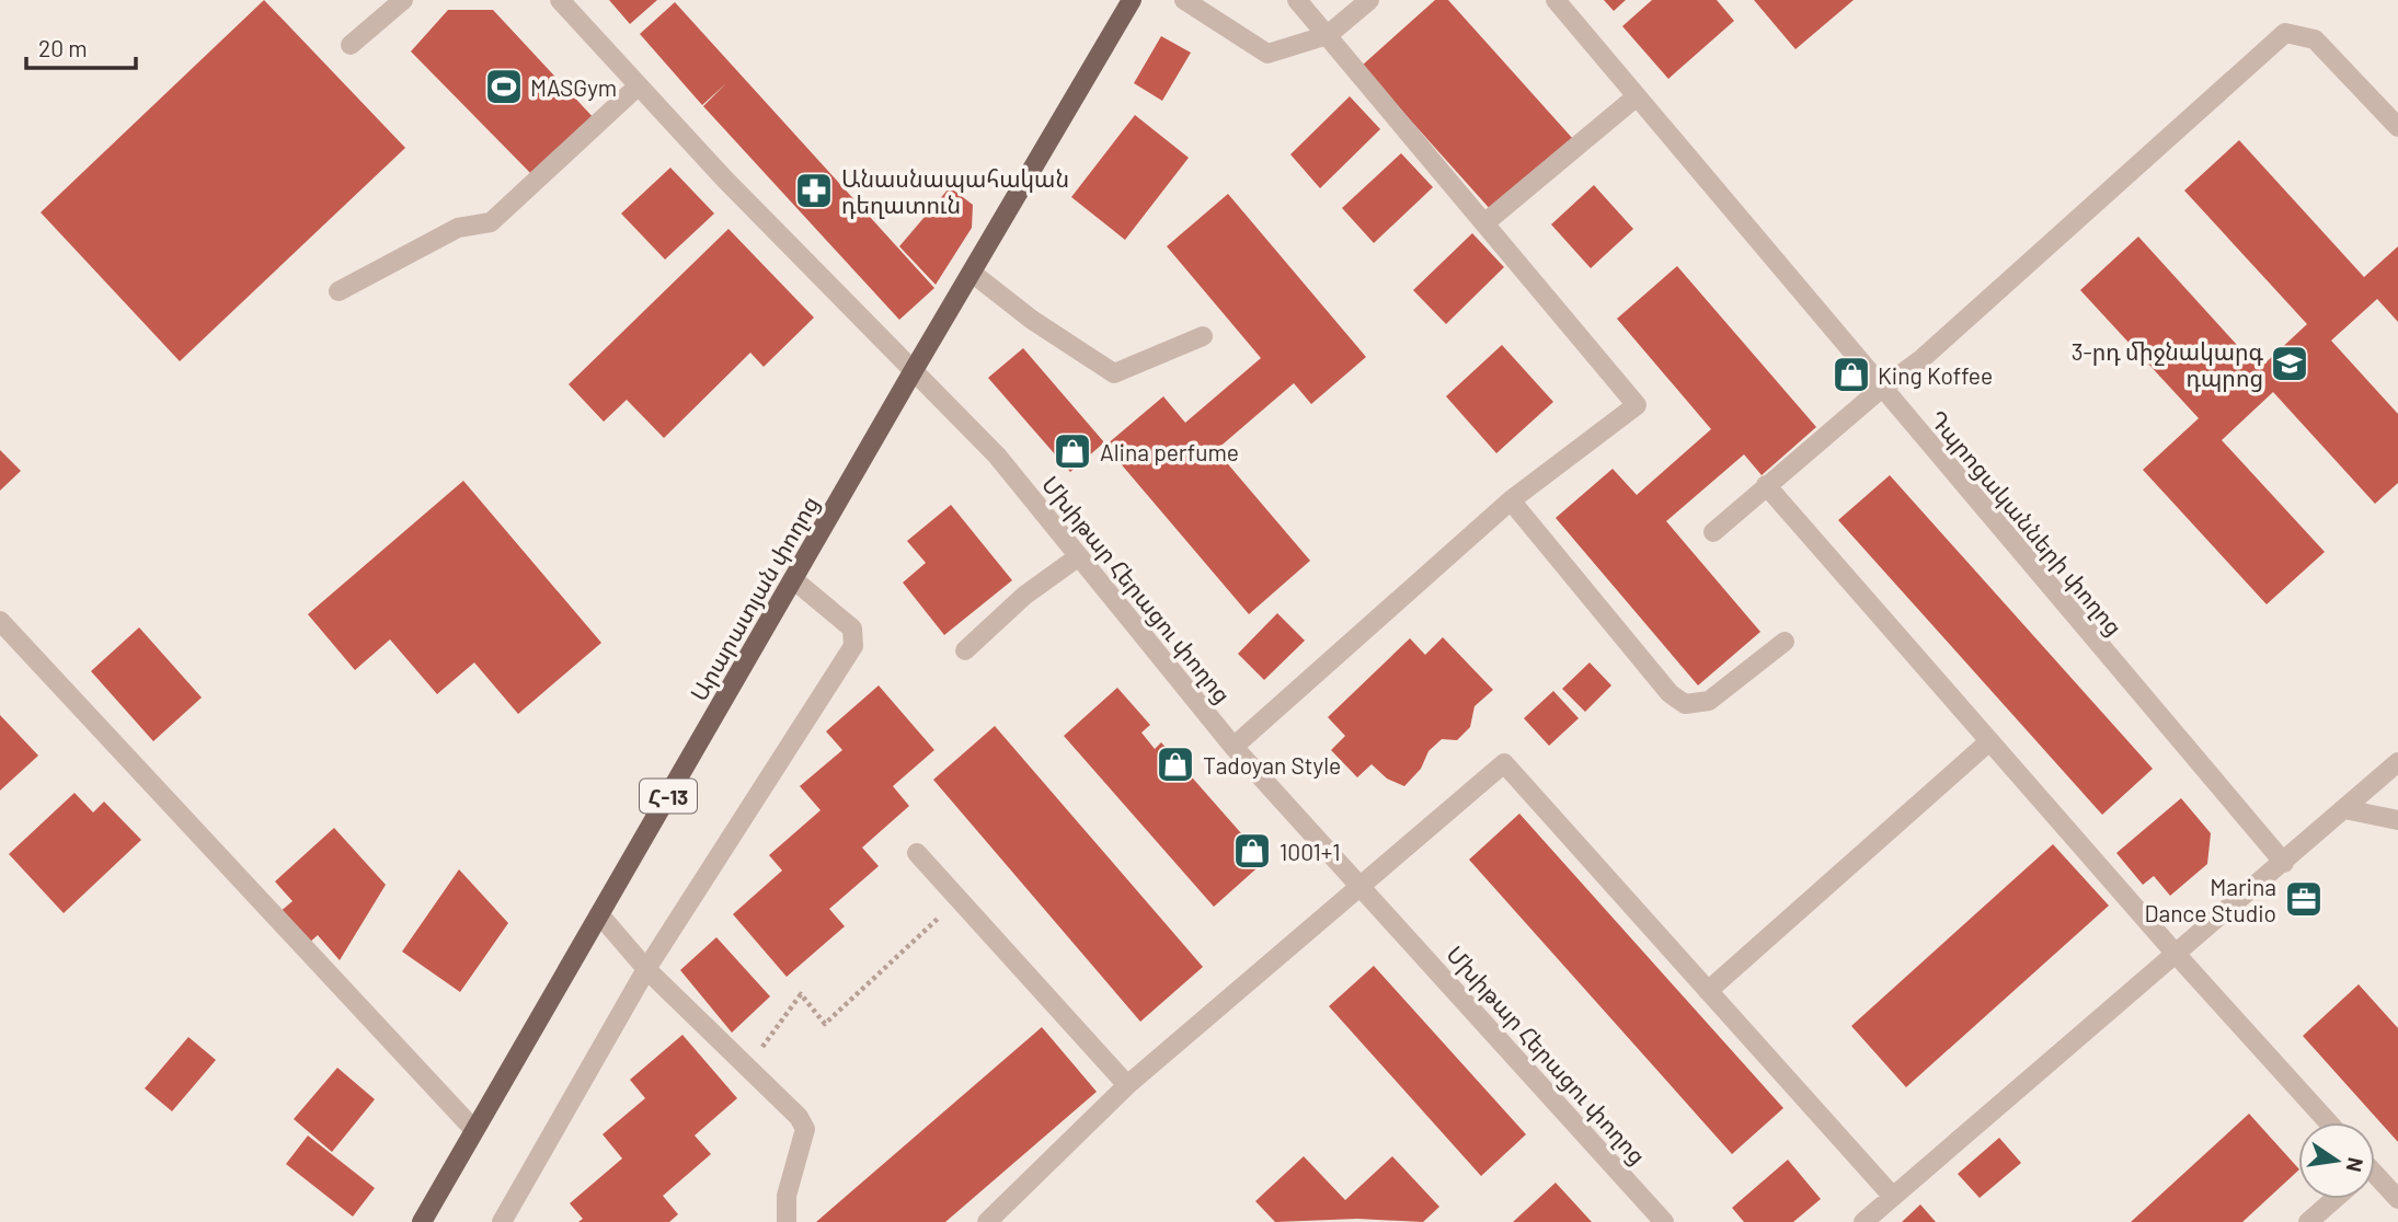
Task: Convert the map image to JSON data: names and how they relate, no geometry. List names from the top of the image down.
{
  "streets": {
    "main road": ["Արարատյան փողոց", "Հ-13"],
    "street": ["Դպրոցականների փողոց", "Մխիթար Հերացու փողոց"]
  },
  "crossings": [
    ["Մխիթար Հերացու փողոց", "Արարատյան փողոց"]
  ],
  "places": {
    "sports": ["MASGym"],
    "pharmacy": ["Անասնապահական դեղատուն"],
    "school or university": ["3-րդ միջնակարգ դպրոց"],
    "shop": [
      "King Koffee",
      "Alina perfume",
      "Tadoyan Style",
      "1001+1"
    ],
    "office": ["Marina Dance Studio"]
  },
  "scale_bar": "20 m",
  "north": "right"
}
